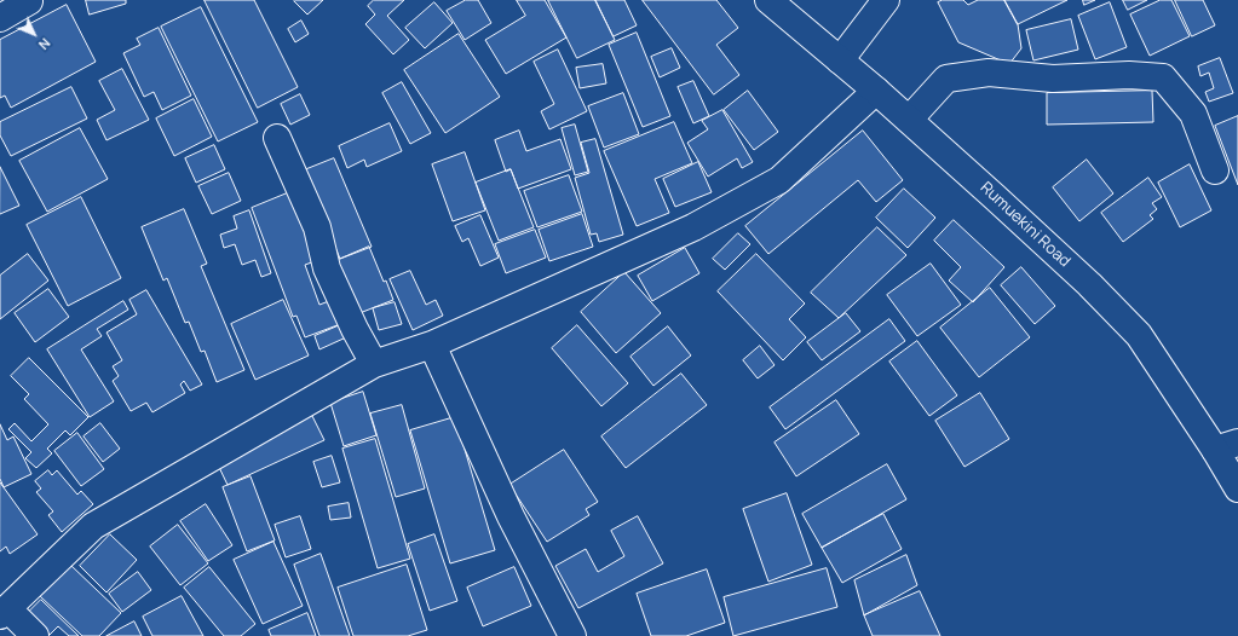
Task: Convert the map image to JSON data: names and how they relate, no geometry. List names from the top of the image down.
{
  "streets": {
    "street": ["Rumuekini Road"]
  },
  "north": "bottom right"
}
